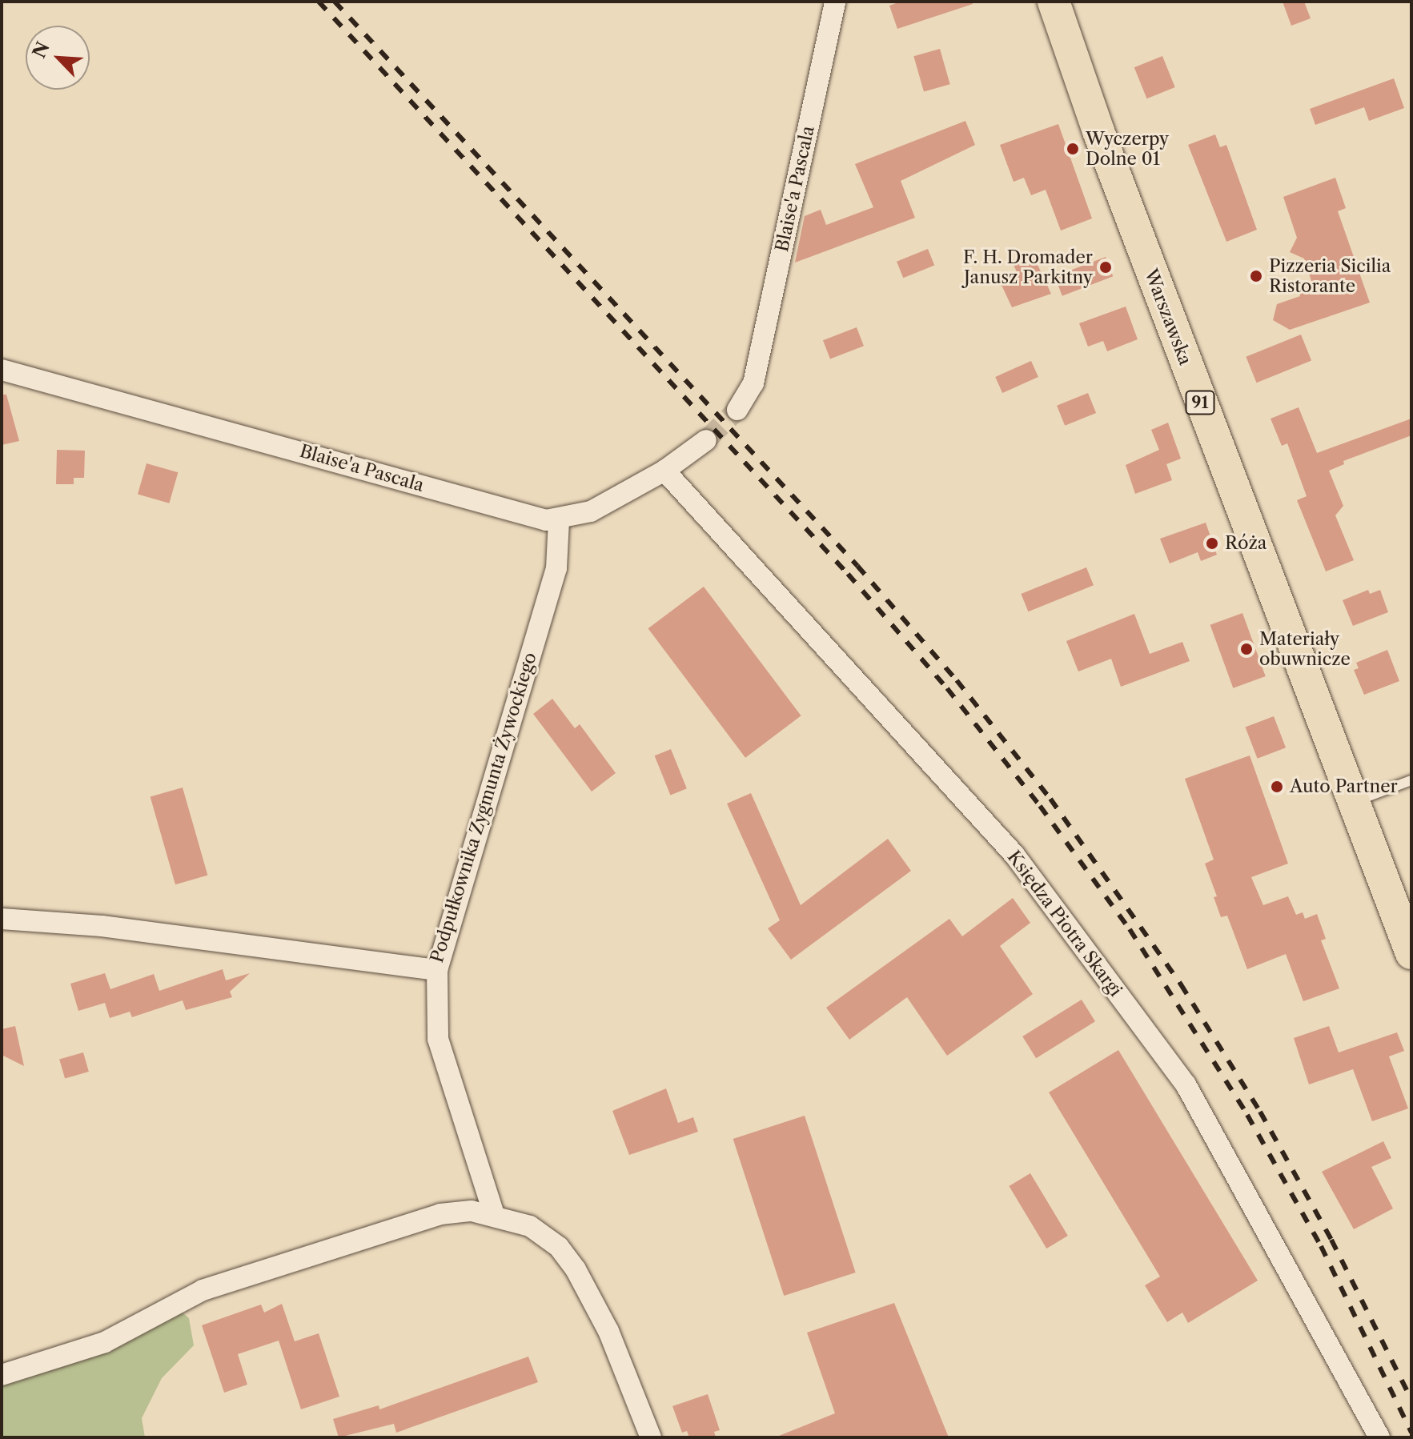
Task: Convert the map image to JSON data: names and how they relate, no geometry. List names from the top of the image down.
{
  "streets": {
    "main road": ["Warszawska", "91"],
    "street": ["Blaise'a Pascala", "Podpułkownika Zygmunta Żywockiego", "Księdza Piotra Skargi"]
  },
  "crossings": [
    ["Blaise'a Pascala", "Podpułkownika Zygmunta Żywockiego"],
    ["Blaise'a Pascala", "Księdza Piotra Skargi"]
  ],
  "places": [
    "Wyczerpy Dolne 01",
    "F. H. Dromader Janusz Parkitny",
    "Pizzeria Sicilia Ristorante",
    "Róża",
    "Materiały obuwnicze",
    "Auto Partner"
  ],
  "north": "top left"
}
